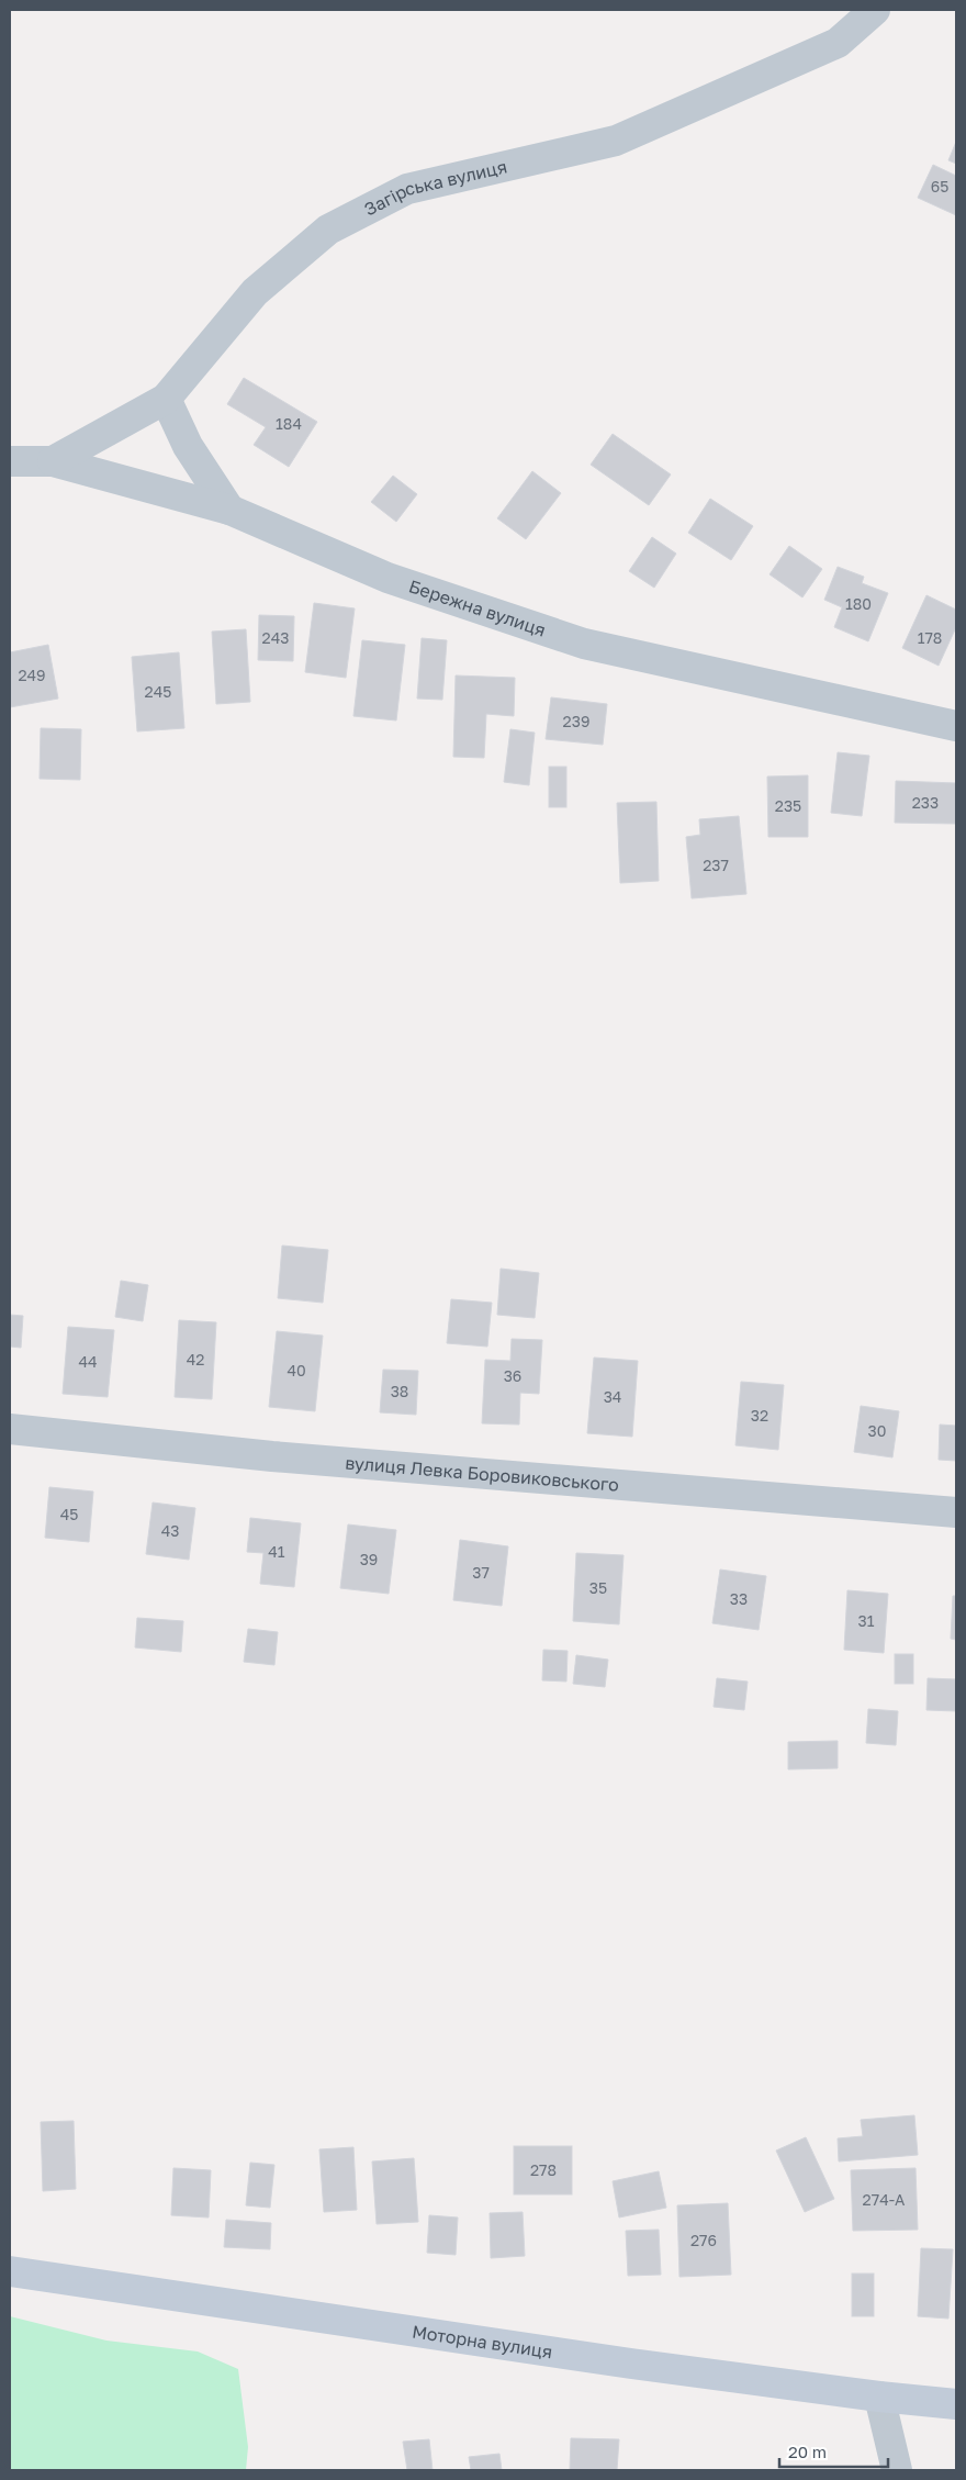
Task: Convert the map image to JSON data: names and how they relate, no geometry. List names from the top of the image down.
{
  "streets": {
    "street": [
      "Загірська вулиця",
      "Бережна вулиця",
      "вулиця Левка Боровиковського",
      "Моторна вулиця"
    ]
  },
  "crossings": [
    ["Загірська вулиця", "Бережна вулиця"]
  ],
  "house_numbers": [
    "65",
    "184",
    "180",
    "243",
    "178",
    "249",
    "245",
    "239",
    "233",
    "235",
    "237",
    "42",
    "44",
    "40",
    "36",
    "38",
    "34",
    "32",
    "30",
    "45",
    "43",
    "41",
    "39",
    "37",
    "35",
    "33",
    "31",
    "278",
    "274-А",
    "276"
  ],
  "scale_bar": "20 m"
}
